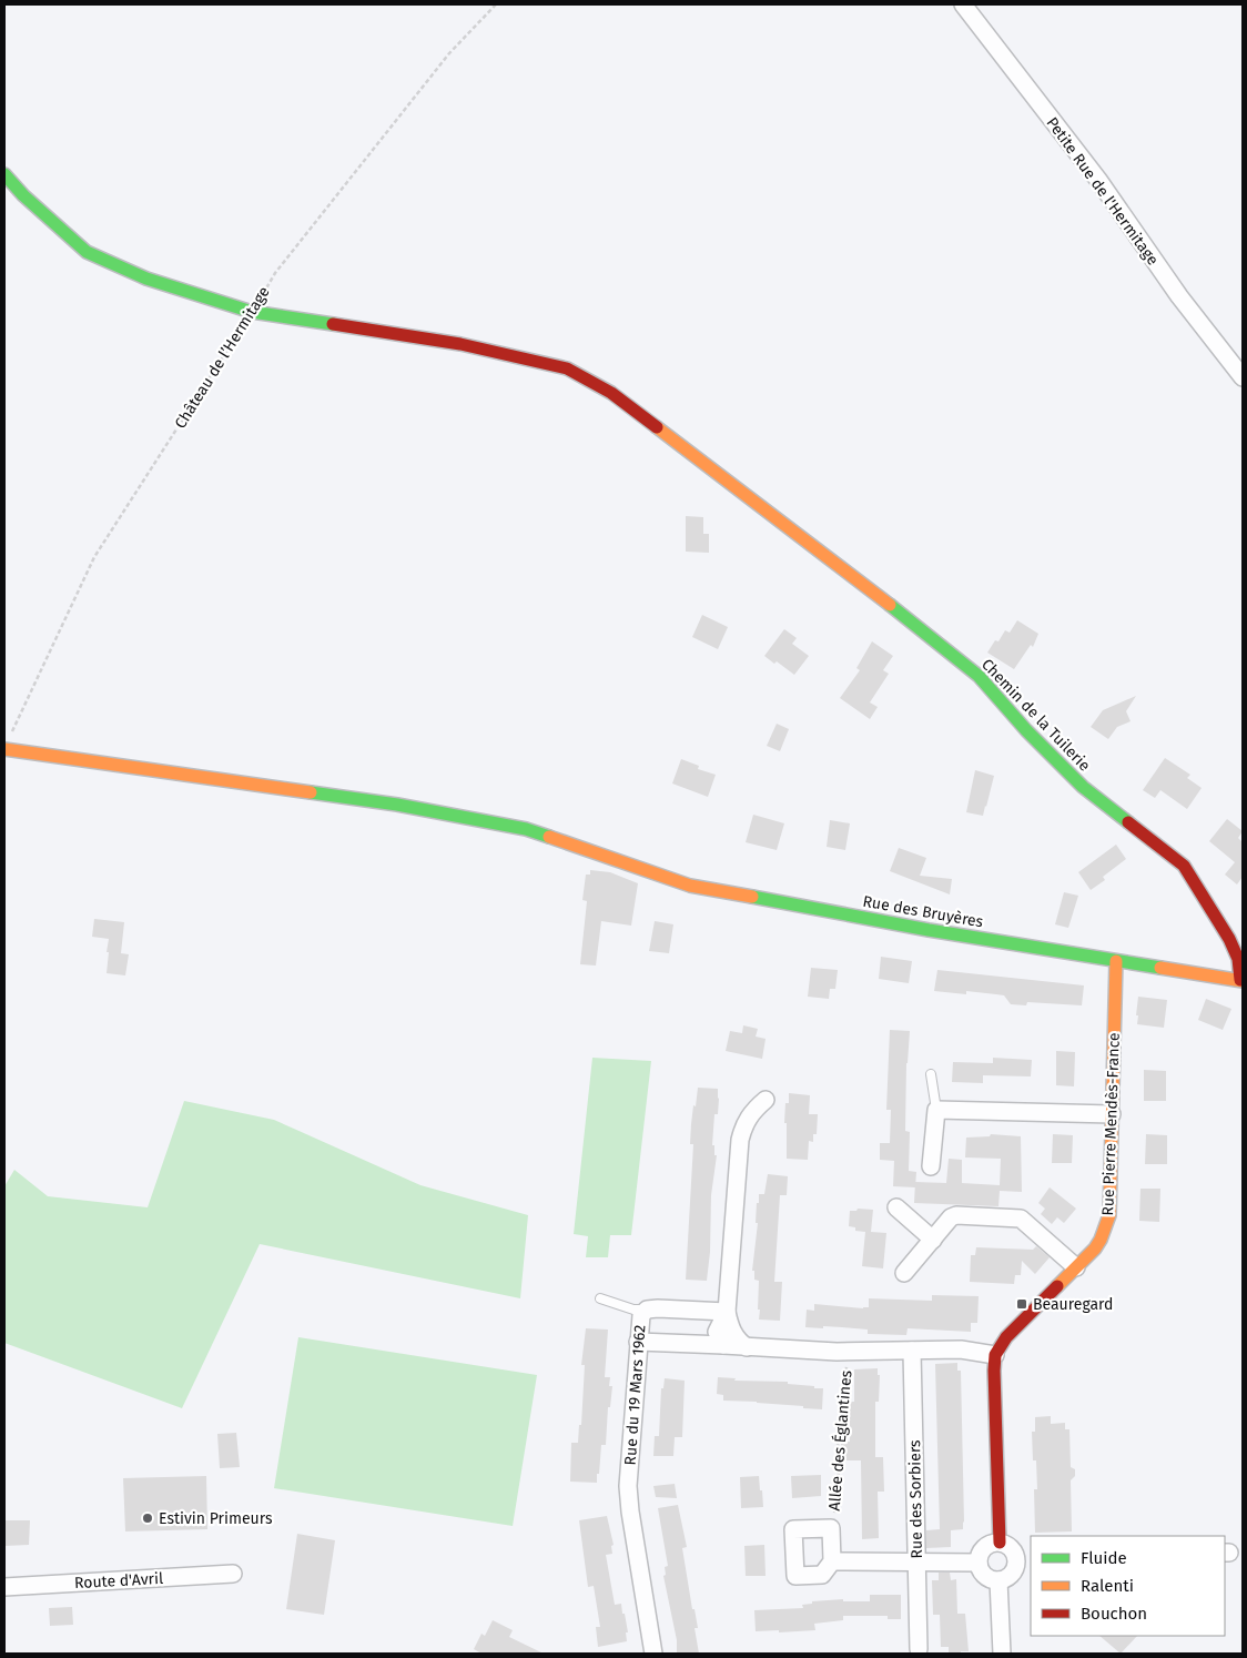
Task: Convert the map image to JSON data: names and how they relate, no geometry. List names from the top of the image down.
{
  "streets": {
    "street": [
      "Petite Rue de l'Hermitage",
      "Chemin de la Tuilerie",
      "Rue des Bruyères",
      "Rue Pierre Mendès-France",
      "Rue du 19 Mars 1962",
      "Rue des Sorbiers",
      "Route d'Avril"
    ],
    "path": ["Château de l’Hermitage", "Allée des Églantines"]
  },
  "crossings": [
    ["Château de l’Hermitage", "Chemin de la Tuilerie"],
    ["Château de l’Hermitage", "Rue des Bruyères"],
    ["Chemin de la Tuilerie", "Rue des Bruyères"],
    ["Rue des Bruyères", "Rue Pierre Mendès-France"]
  ],
  "places": {
    "transit": ["Beauregard"],
    "other": ["Estivin Primeurs"]
  },
  "legend": ["Fluide", "Ralenti", "Bouchon"]
}
